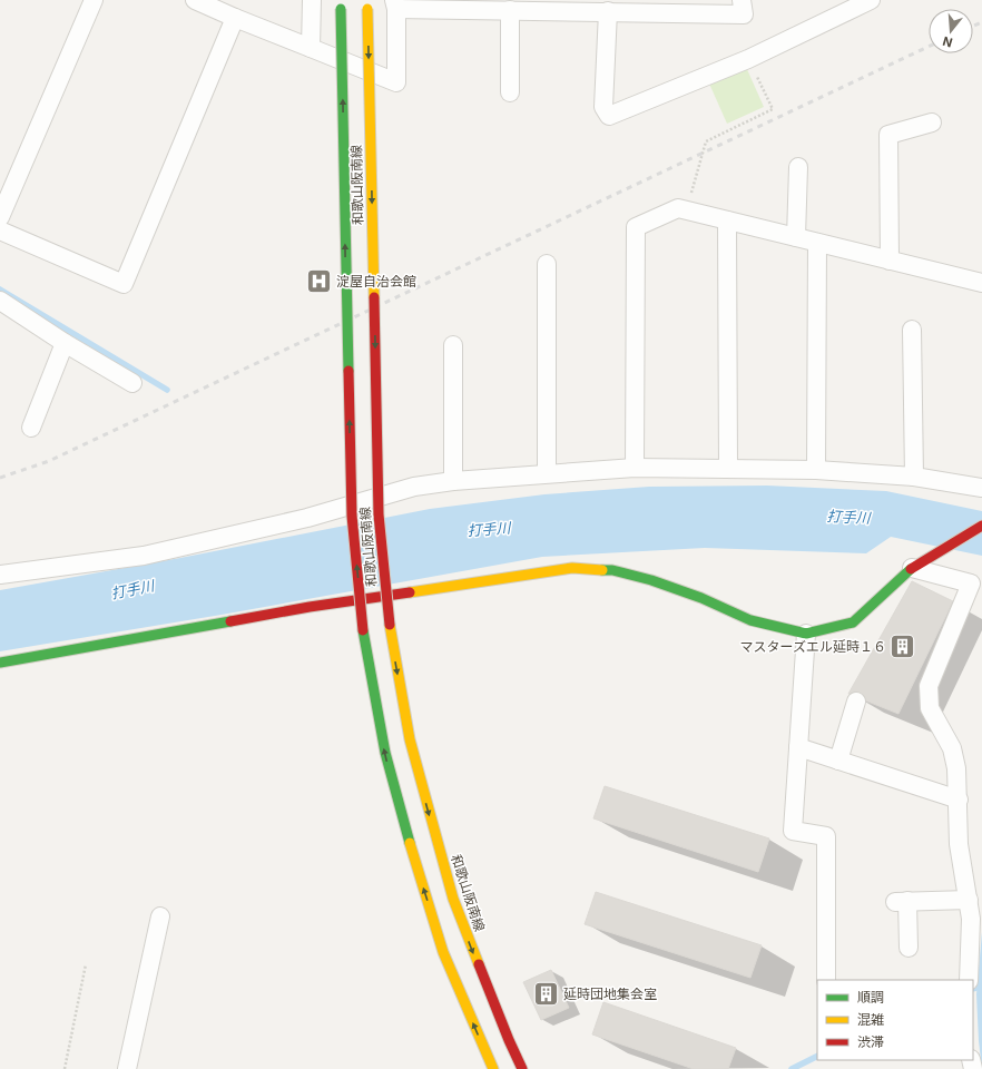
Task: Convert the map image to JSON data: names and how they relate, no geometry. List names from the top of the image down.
{
  "streets": {
    "main road": ["和歌山阪南線"]
  },
  "water": ["打手川"],
  "places": {
    "hospital": ["淀屋自治会館"],
    "building": ["マスターズエル延時１６", "延時団地集会室"]
  },
  "legend": ["順調", "混雑", "渋滞"],
  "north": "bottom"
}
